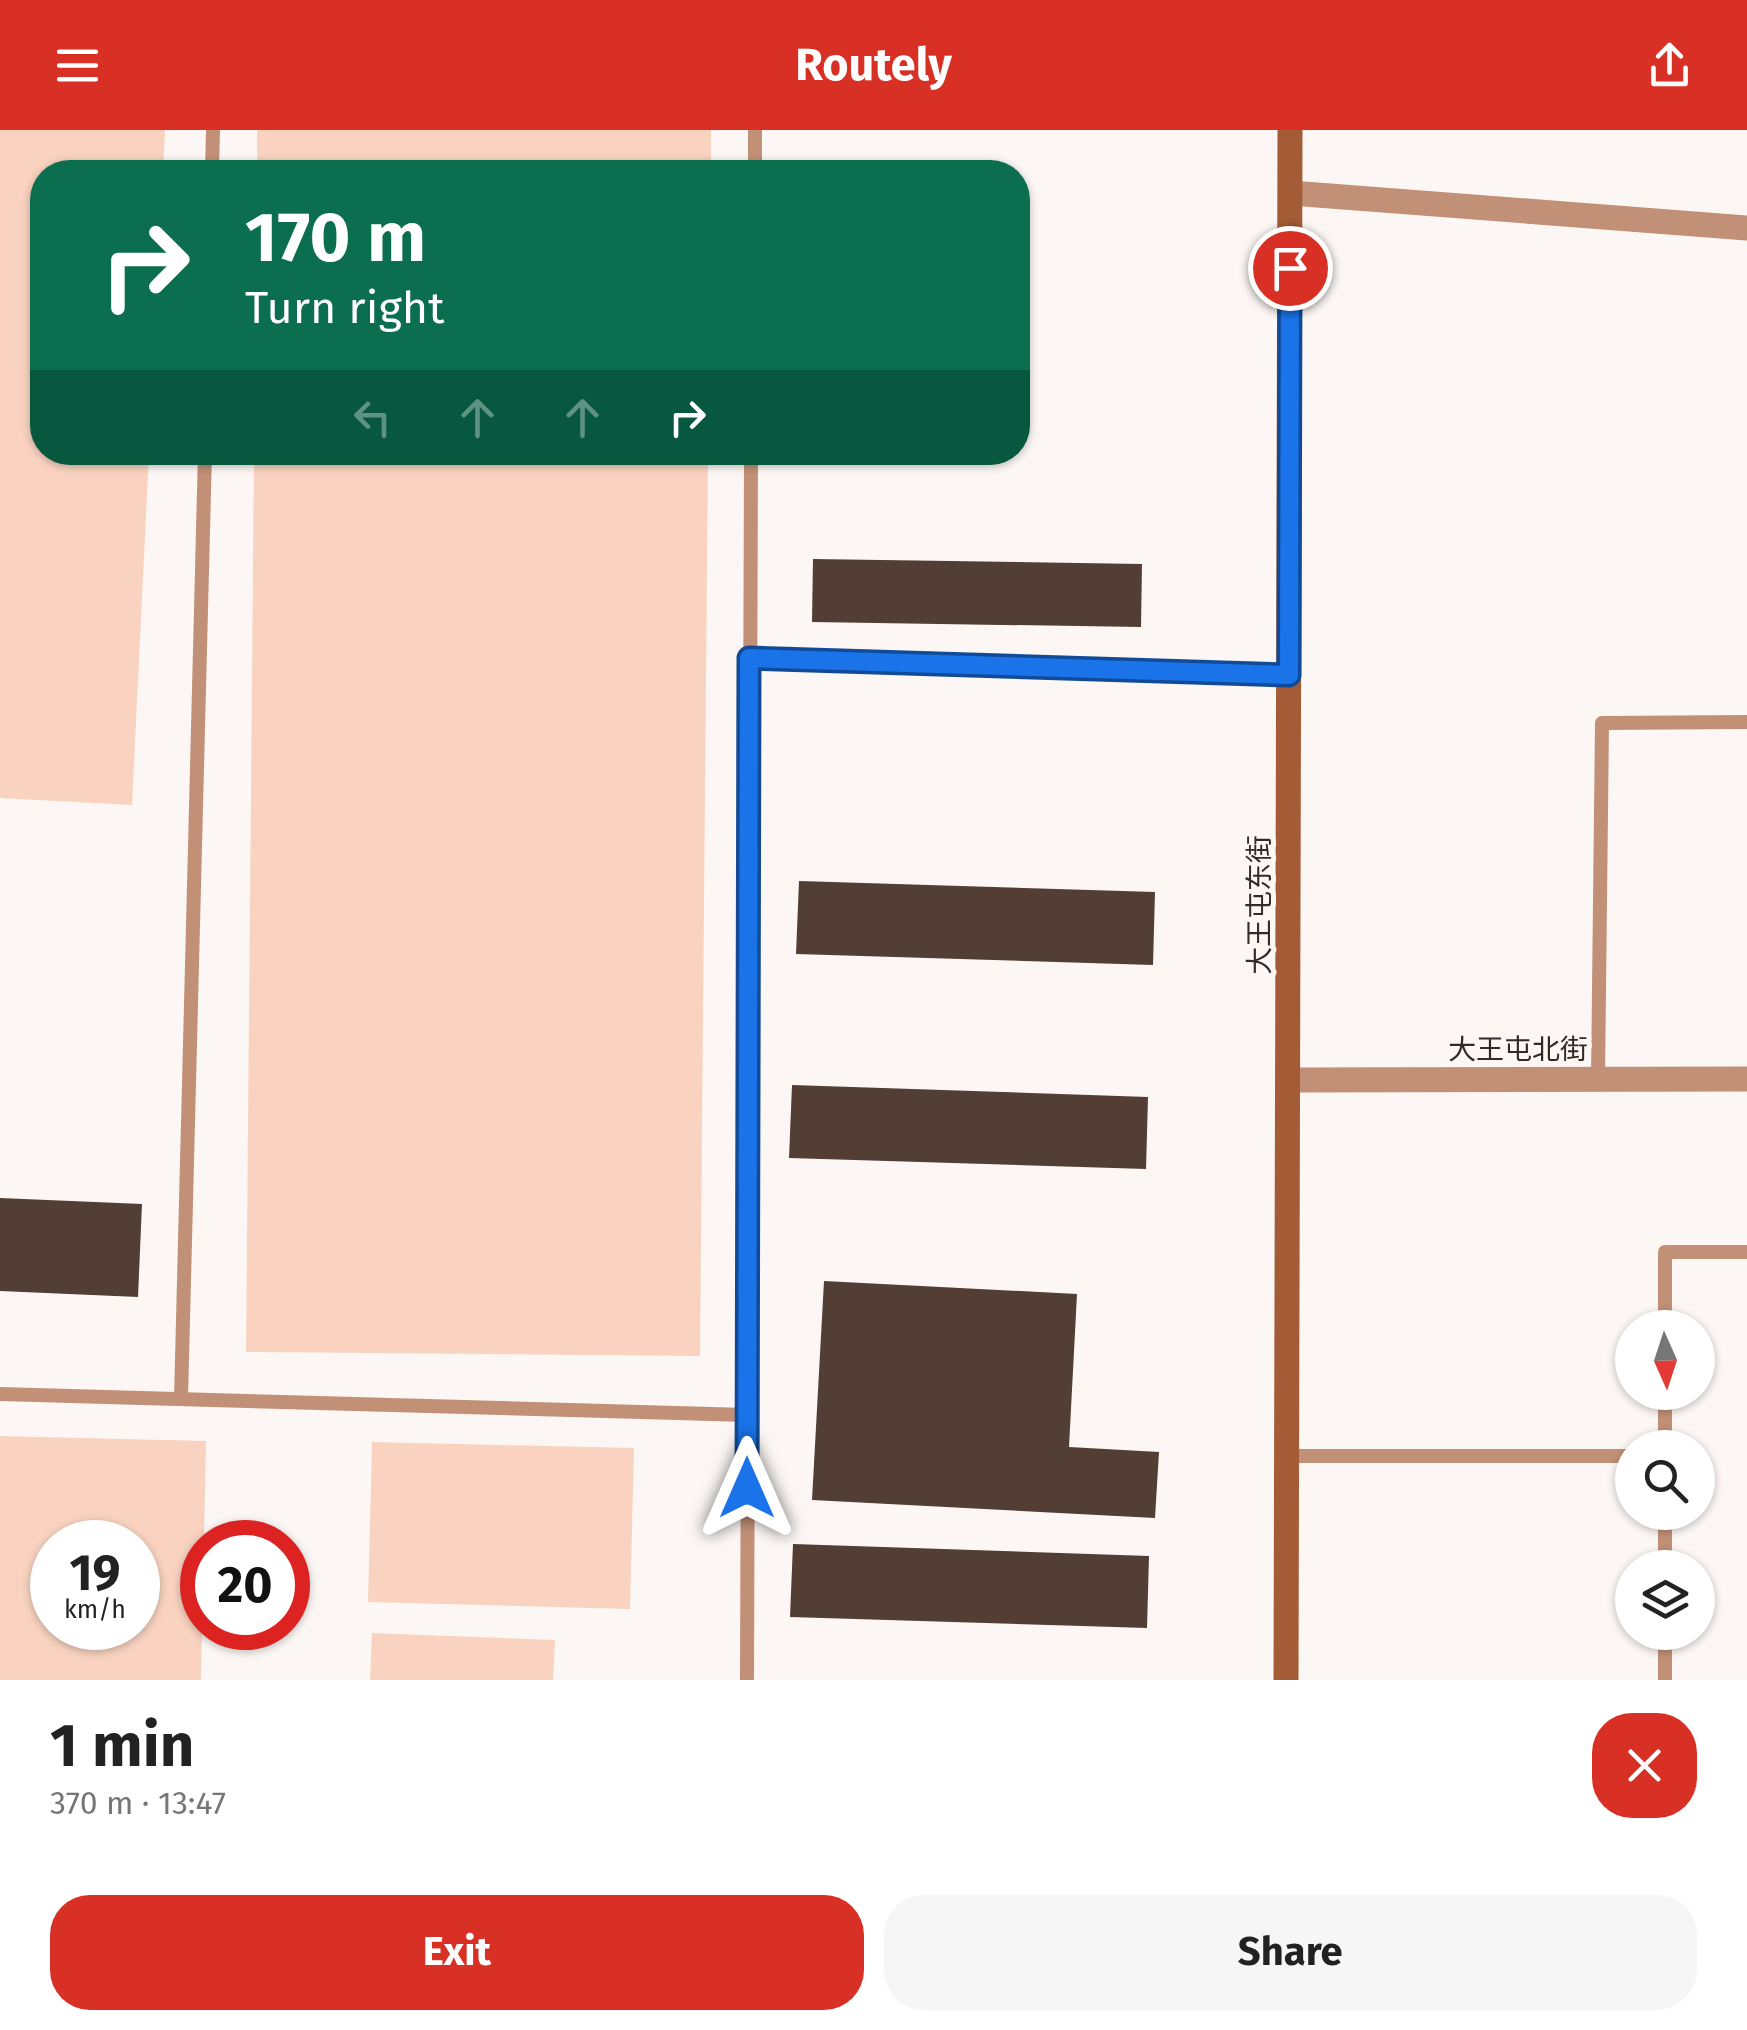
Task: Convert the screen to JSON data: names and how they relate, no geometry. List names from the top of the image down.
{
  "streets": {
    "main road": ["大王屯东街"],
    "street": ["大王屯北街"]
  },
  "crossings": [
    ["大王屯东街", "大王屯北街"]
  ],
  "north": "bottom",
  "page": {
    "header": "Routely",
    "turn": ["170 m", "Turn right"],
    "speed": "19 km/h",
    "limit": "20",
    "heading": ["1 min", "370 m · 13:47"],
    "buttons": ["Exit", "Share"]
  }
}
